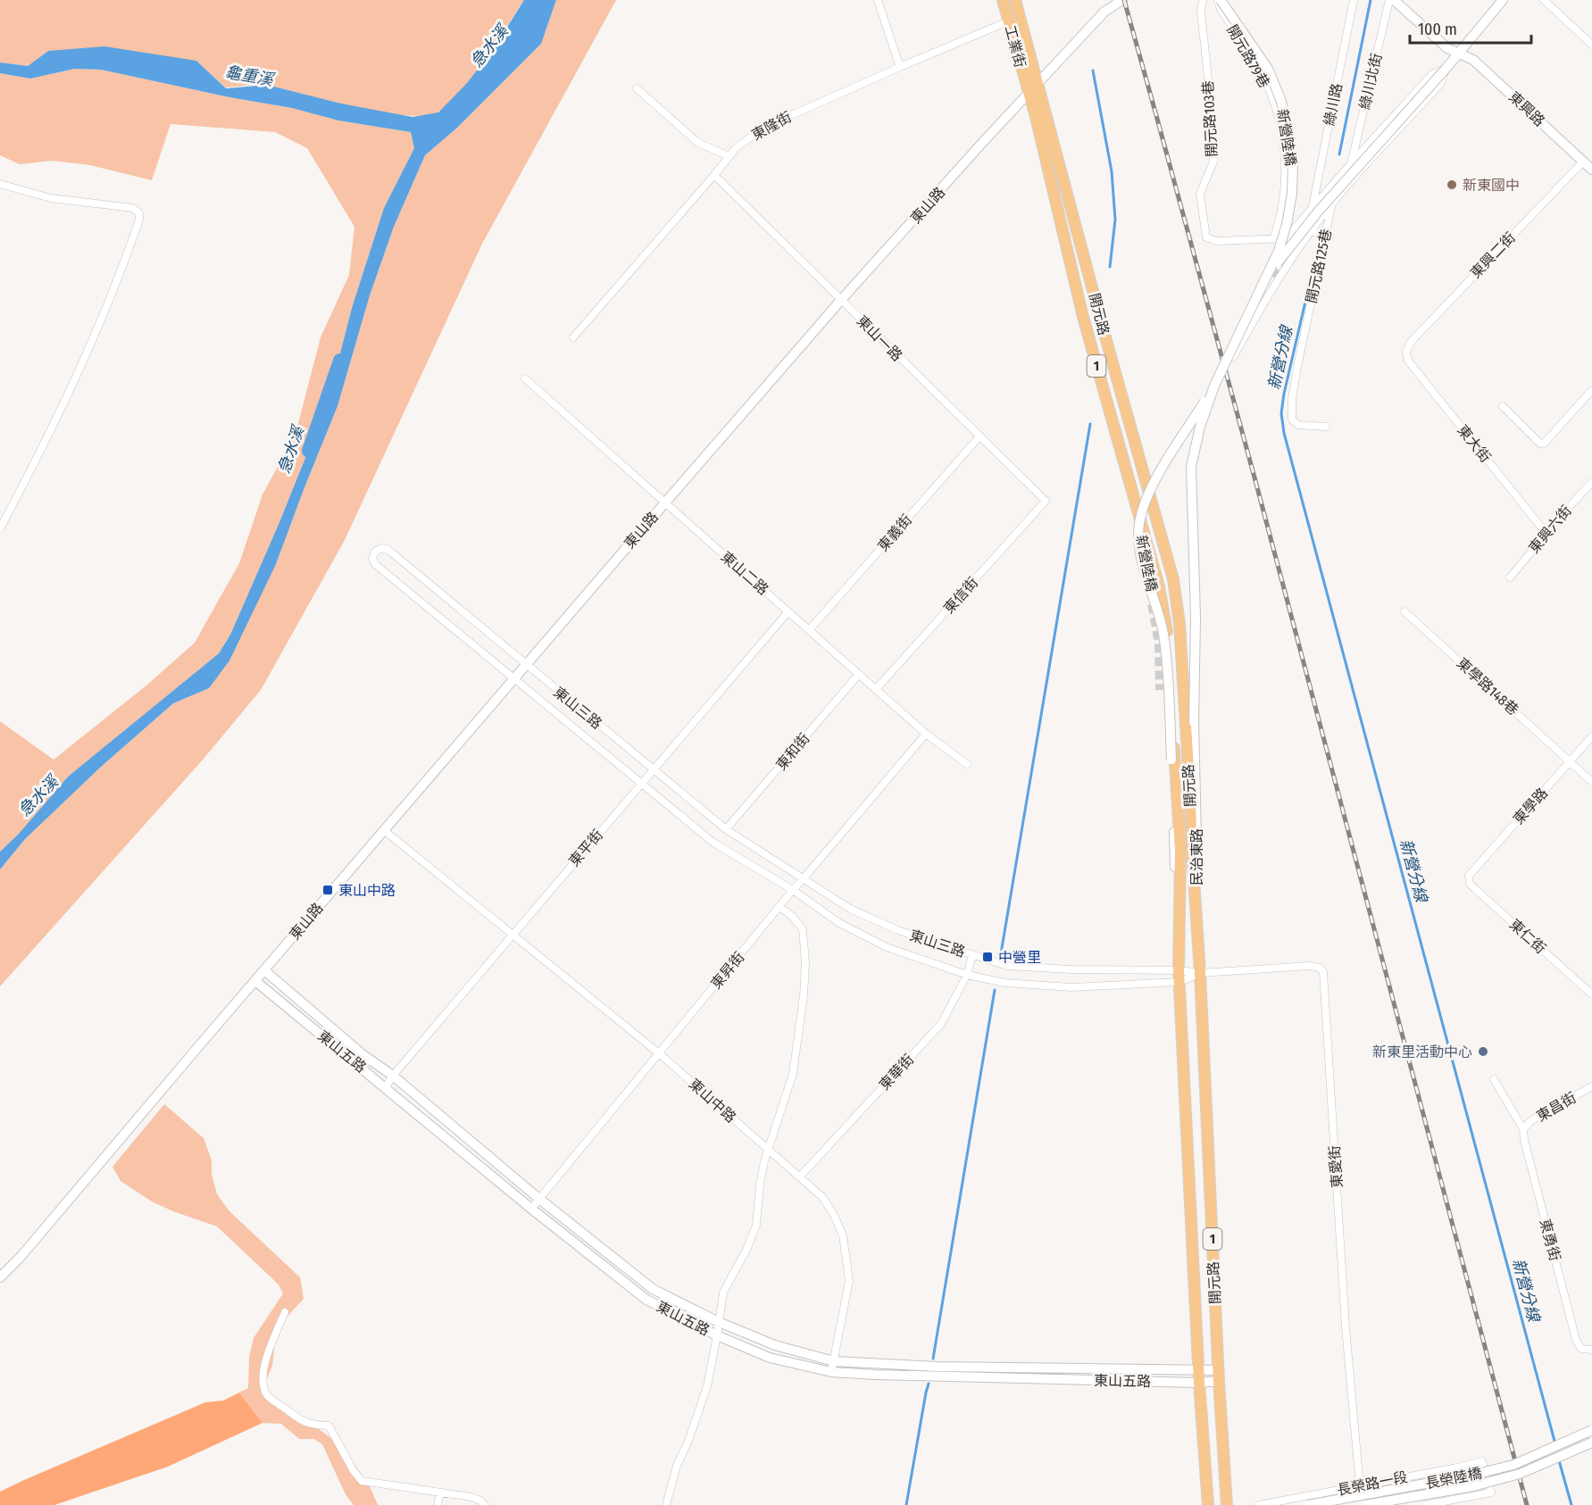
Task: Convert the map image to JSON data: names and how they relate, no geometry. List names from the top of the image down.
{
  "streets": {
    "main road": ["工業街", "開元路", "1"],
    "street": [
      "開元路79巷",
      "綠川北街",
      "綠川路",
      "東興路",
      "開元路103巷",
      "東隆街",
      "新營陸橋",
      "東山路",
      "東興二街",
      "開元路125巷",
      "東山一路",
      "東大街",
      "東興六街",
      "東義街",
      "東山二路",
      "東信街",
      "東學路148巷",
      "東山三路",
      "東和街",
      "東學路",
      "東平街",
      "民治東路",
      "東仁街",
      "東昇街",
      "東山五路",
      "東華街",
      "東山中路",
      "東昌街",
      "東愛街",
      "東勇街",
      "長榮陸橋",
      "長榮路一段"
    ]
  },
  "crossings": [
    ["工業街", "東隆街"],
    ["工業街", "東山路"],
    ["工業街", "開元路"],
    ["開元路79巷", "開元路103巷"],
    ["開元路79巷", "新營陸橋"],
    ["東興路", "東興二街"],
    ["東隆街", "東山一路"],
    ["新營陸橋", "開元路"],
    ["新營陸橋", "民治東路"],
    ["東山路", "開元路"],
    ["東山路", "東山一路"],
    ["東山路", "東山二路"],
    ["東山路", "東山三路"],
    ["東山路", "東山五路"],
    ["東山路", "東山中路"],
    ["東興二街", "東大街"],
    ["開元路", "東山三路"],
    ["開元路", "民治東路"],
    ["開元路", "東山五路"],
    ["開元路", "東愛街"],
    ["東山一路", "東義街"],
    ["東山一路", "東信街"],
    ["東大街", "東興六街"],
    ["東義街", "東山二路"],
    ["東山二路", "東信街"],
    ["東山二路", "東和街"],
    ["東山二路", "東平街"],
    ["東山二路", "東昇街"],
    ["東學路148巷", "東學路"],
    ["東山三路", "東和街"],
    ["東山三路", "東平街"],
    ["東山三路", "東昇街"],
    ["東山三路", "東華街"],
    ["東山三路", "東愛街"],
    ["東學路", "東仁街"],
    ["東平街", "東山五路"],
    ["東平街", "東山中路"],
    ["東昇街", "東山五路"],
    ["東昇街", "東山中路"],
    ["東山五路", "東山中路"],
    ["東華街", "東山中路"],
    ["東昌街", "東勇街"],
    ["東愛街", "長榮路一段"]
  ],
  "water": ["急水溪", "龜重溪", "新營分線"],
  "places": {
    "other": ["新東國中", "新東里活動中心"],
    "transit": ["東山中路", "中營里"]
  },
  "scale_bar": "100 m"
}
